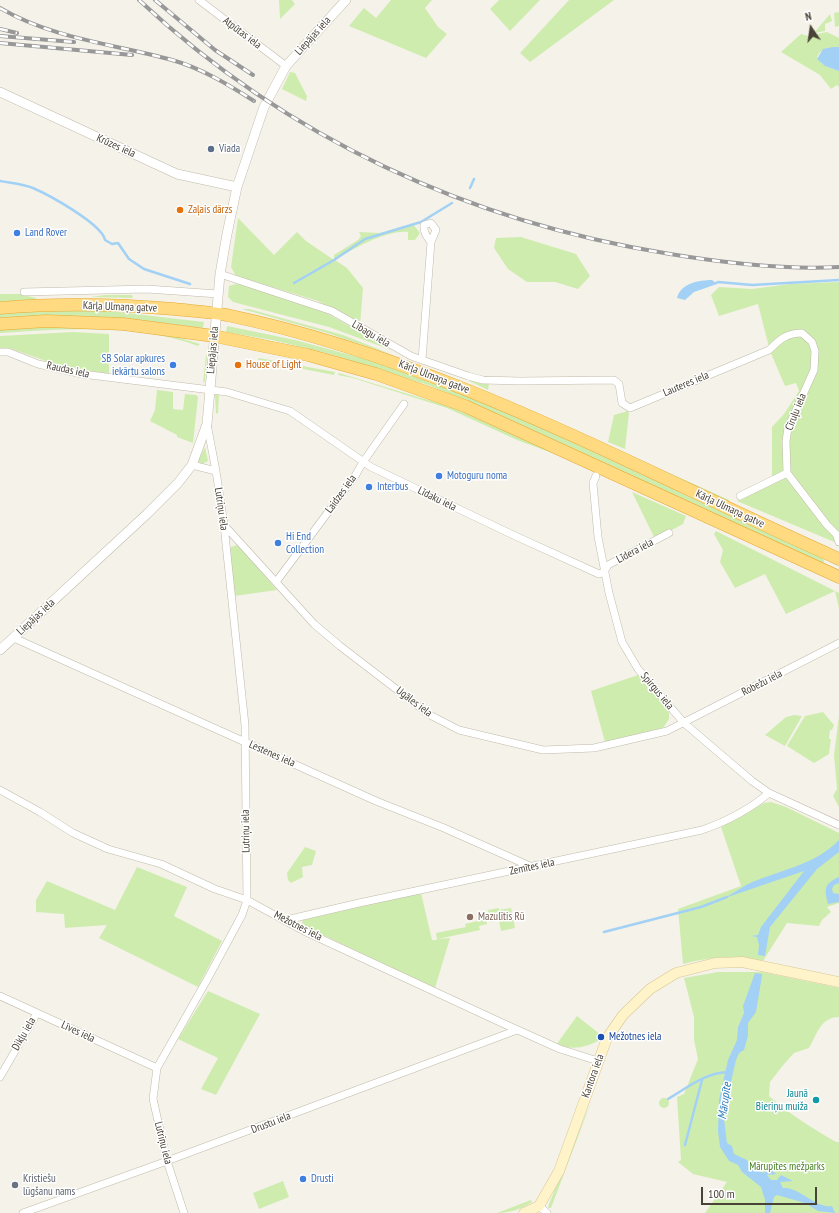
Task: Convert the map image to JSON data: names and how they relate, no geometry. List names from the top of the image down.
{
  "streets": {
    "highway": ["Kārļa Ulmaņa gatve"],
    "main road": ["Kantora iela"],
    "street": [
      "Atpūtas iela",
      "Liepājas iela",
      "Krūzes iela",
      "Lībagu iela",
      "Raudas iela",
      "Lauteres iela",
      "Cīruļu iela",
      "Laidzes iela",
      "Līdaku iela",
      "Lutriņu iela",
      "Līdera iela",
      "Robežu iela",
      "Spirgus iela",
      "Ugāles iela",
      "Lestenes iela",
      "Zemītes iela",
      "Mežotnes iela",
      "Līves iela",
      "Dikļu iela",
      "Drustu iela"
    ]
  },
  "crossings": [
    ["Atpūtas iela", "Liepājas iela"],
    ["Liepājas iela", "Krūzes iela"],
    ["Liepājas iela", "Kārļa Ulmaņa gatve"],
    ["Liepājas iela", "Lībagu iela"],
    ["Liepājas iela", "Raudas iela"],
    ["Liepājas iela", "Līdaku iela"],
    ["Liepājas iela", "Lutriņu iela"],
    ["Liepājas iela", "Lestenes iela"],
    ["Lībagu iela", "Lauteres iela"],
    ["Raudas iela", "Līdaku iela"],
    ["Lauteres iela", "Cīruļu iela"],
    ["Laidzes iela", "Līdaku iela"],
    ["Laidzes iela", "Ugāles iela"],
    ["Līdaku iela", "Līdera iela"],
    ["Līdaku iela", "Spirgus iela"],
    ["Lutriņu iela", "Ugāles iela"],
    ["Lutriņu iela", "Lestenes iela"],
    ["Lutriņu iela", "Mežotnes iela"],
    ["Lutriņu iela", "Līves iela"],
    ["Lutriņu iela", "Drustu iela"],
    ["Līdera iela", "Spirgus iela"],
    ["Robežu iela", "Spirgus iela"],
    ["Robežu iela", "Ugāles iela"],
    ["Spirgus iela", "Ugāles iela"],
    ["Spirgus iela", "Zemītes iela"],
    ["Lestenes iela", "Zemītes iela"],
    ["Zemītes iela", "Mežotnes iela"],
    ["Mežotnes iela", "Kantora iela"],
    ["Mežotnes iela", "Drustu iela"],
    ["Līves iela", "Dikļu iela"]
  ],
  "water": ["Mārupīte"],
  "parks": ["Mārupītes mežparks"],
  "places": [
    "Viada",
    "Zaļais dārzs",
    "Land Rover",
    "SB Solar apkures iekārtu salons",
    "House of Light",
    "Motoguru noma",
    "Interbus",
    "Hi End Collection",
    "Mazulītis Rū",
    "Mežotnes iela",
    "Jaunā Bieriņu muiža",
    "Drusti",
    "Kristiešu lūgšanu nams"
  ],
  "scale_bar": "100 m",
  "north": "top"
}
